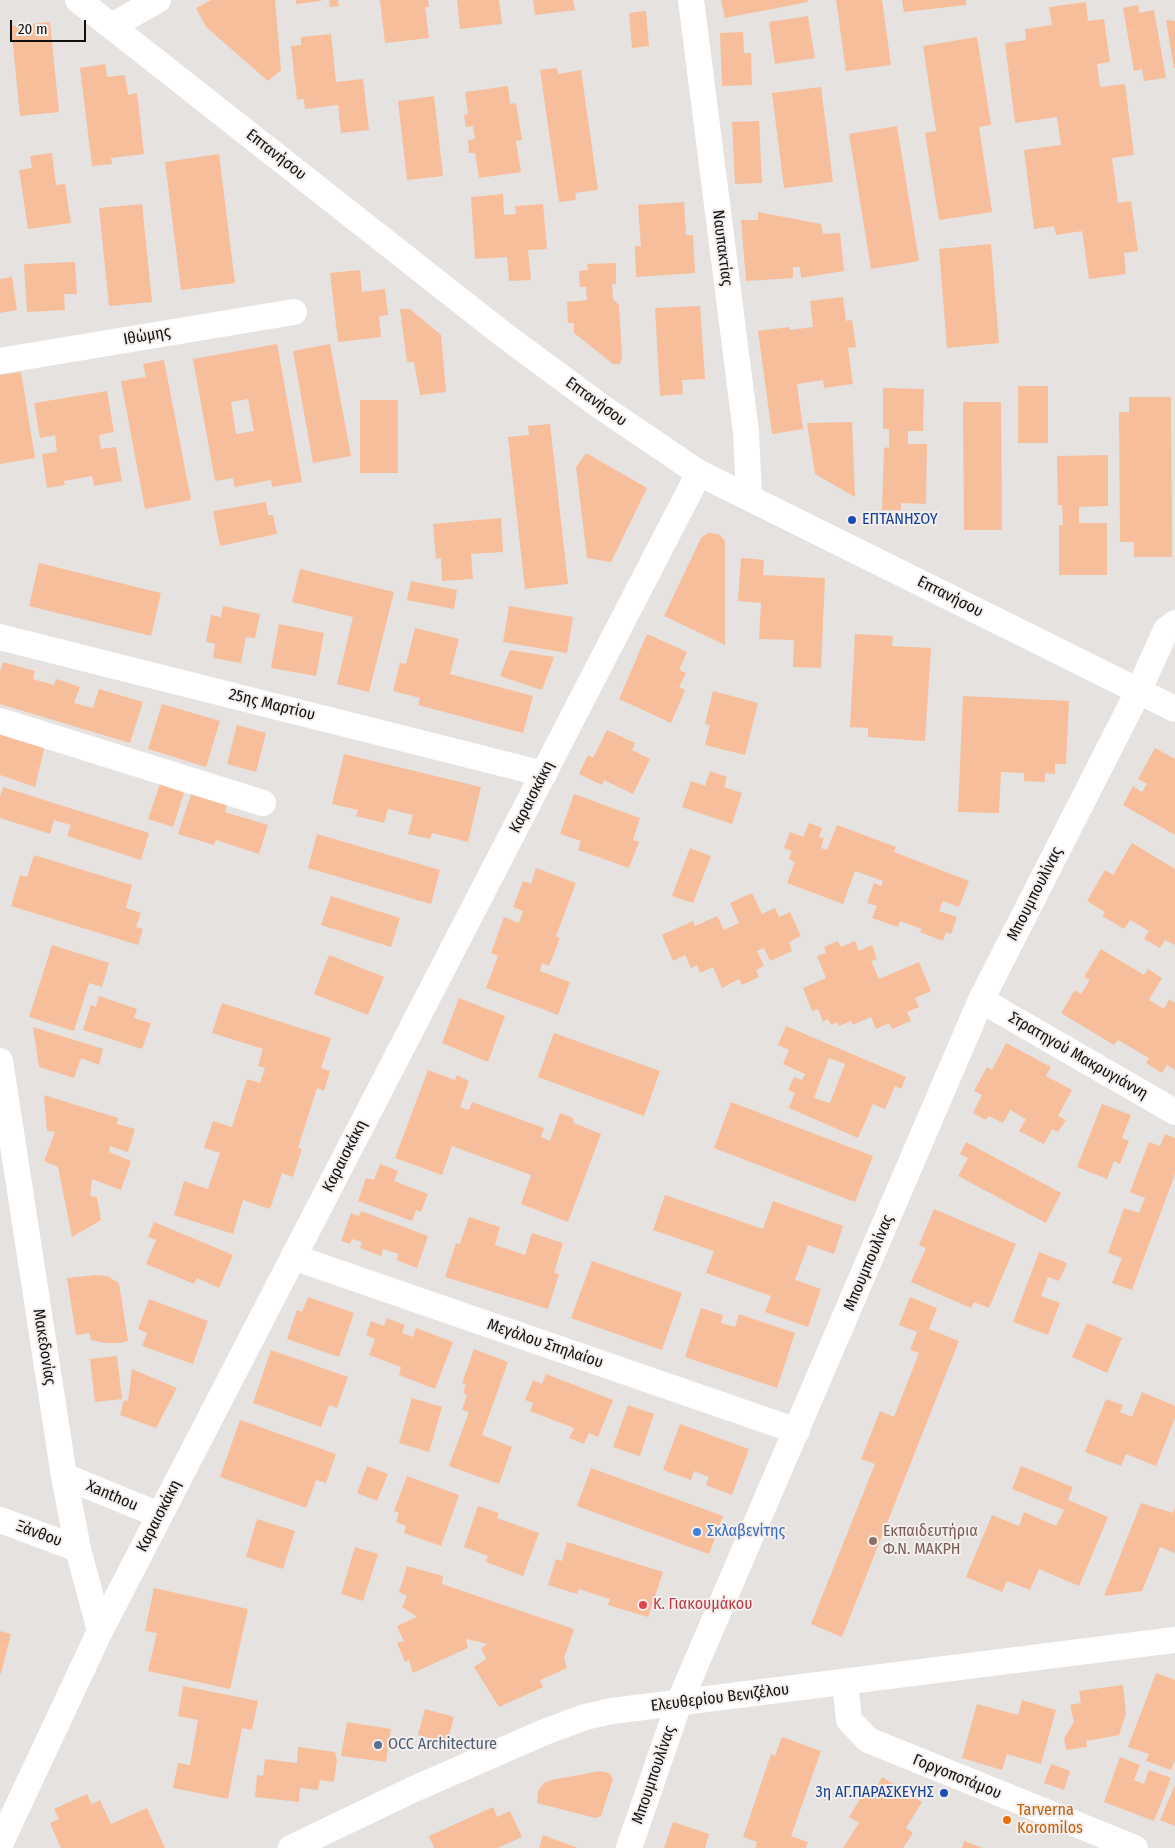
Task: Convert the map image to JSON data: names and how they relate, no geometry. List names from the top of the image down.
{
  "streets": {
    "street": [
      "Επτανήσου",
      "Ναυπακτίας",
      "Ιθώμης",
      "25ης Μαρτίου",
      "Καραισκάκη",
      "Μπουμπουλίνας",
      "Στρατηγού Μακρυγιάννη",
      "Μεγάλου Σπηλαίου",
      "Μακεδονίας",
      "Xanthou",
      "Ξάνθου",
      "Ελευθερίου Βενιζέλου",
      "Γοργοποτάμου"
    ]
  },
  "crossings": [
    ["Επτανήσου", "Ναυπακτίας"],
    ["Επτανήσου", "Καραισκάκη"],
    ["Επτανήσου", "Μπουμπουλίνας"],
    ["25ης Μαρτίου", "Καραισκάκη"],
    ["Καραισκάκη", "Μεγάλου Σπηλαίου"],
    ["Καραισκάκη", "Μακεδονίας"],
    ["Καραισκάκη", "Xanthou"],
    ["Μπουμπουλίνας", "Στρατηγού Μακρυγιάννη"],
    ["Μπουμπουλίνας", "Μεγάλου Σπηλαίου"],
    ["Μπουμπουλίνας", "Ελευθερίου Βενιζέλου"],
    ["Μακεδονίας", "Xanthou"],
    ["Μακεδονίας", "Ξάνθου"],
    ["Ελευθερίου Βενιζέλου", "Γοργοποτάμου"]
  ],
  "places": [
    "ΕΠΤΑΝΗΣΟΥ",
    "Σκλαβενίτης",
    "Εκπαιδευτήρια Φ.Ν. ΜΑΚΡΗ",
    "Κ. Γιακουμάκου",
    "OCC Architecture",
    "3η ΑΓ.ΠΑΡΑΣΚΕΥΗΣ",
    "Tarverna Koromilos"
  ],
  "scale_bar": "20 m"
}
